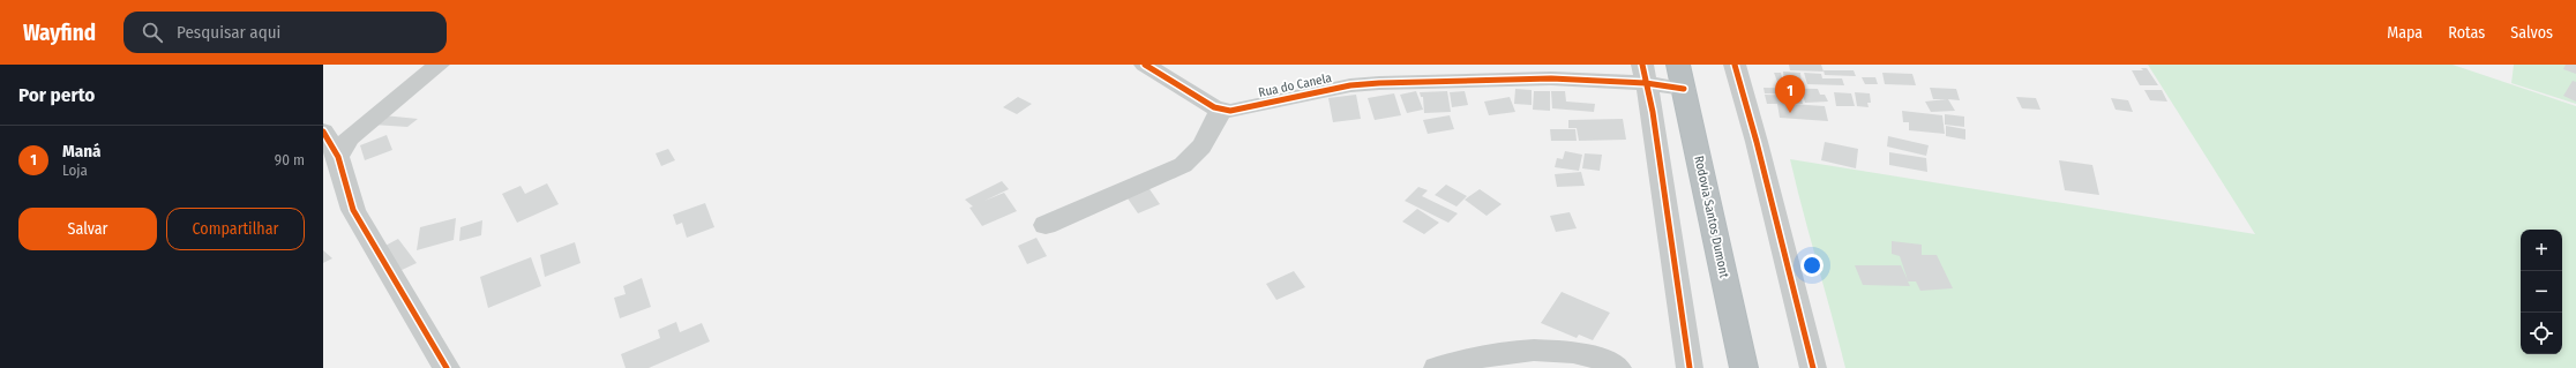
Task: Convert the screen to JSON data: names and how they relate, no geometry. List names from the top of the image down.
{
  "streets": {
    "highway": ["Rodovia Santos Dumont"],
    "street": ["Rua do Canela"]
  },
  "crossings": [
    ["Rua do Canela", "Rodovia Santos Dumont"]
  ],
  "page": {
    "header": "Wayfind",
    "search": "Pesquisar aqui",
    "nav": ["Mapa", "Rotas", "Salvos"],
    "heading": "Por perto",
    "pins": "1",
    "list": [
      {
        "mark": "1",
        "name": "Maná",
        "note": "Loja",
        "value": "90 m"
      }
    ],
    "buttons": ["Salvar", "Compartilhar"],
    "map_buttons": ["+", "−"]
  }
}
